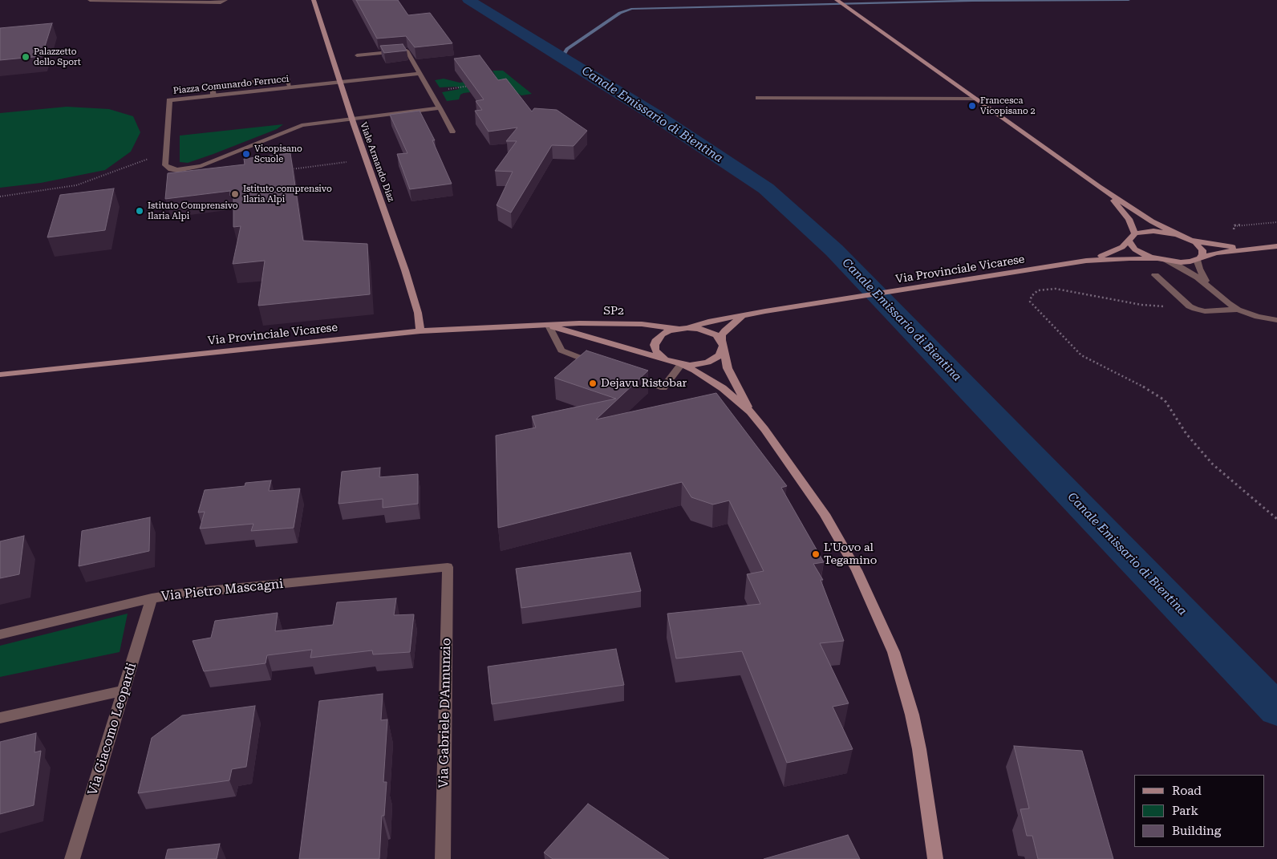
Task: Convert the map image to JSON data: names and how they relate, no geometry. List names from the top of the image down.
{
  "streets": {
    "main road": ["Viale Armando Diaz", "Via Provinciale Vicarese", "SP2"],
    "street": [
      "Piazza Comunardo Ferrucci",
      "Via Pietro Mascagni",
      "Via Gabriele D'Annunzio",
      "Via Giacomo Leopardi"
    ]
  },
  "crossings": [
    ["Piazza Comunardo Ferrucci", "Viale Armando Diaz"],
    ["Viale Armando Diaz", "Via Provinciale Vicarese"],
    ["Via Provinciale Vicarese", "SP2"],
    ["Via Pietro Mascagni", "Via Gabriele D'Annunzio"],
    ["Via Pietro Mascagni", "Via Giacomo Leopardi"]
  ],
  "water": ["Canale Emissario di Bientina"],
  "places": [
    "Palazzetto dello Sport",
    "Francesca Vicopisano 2",
    "Vicopisano Scuole",
    "Istituto comprensivo Ilaria Alpi",
    "Istituto Comprensivo Ilaria Alpi",
    "Dejavu Ristobar",
    "L'Uovo al Tegamino"
  ],
  "legend": ["Road", "Park", "Building"]
}
